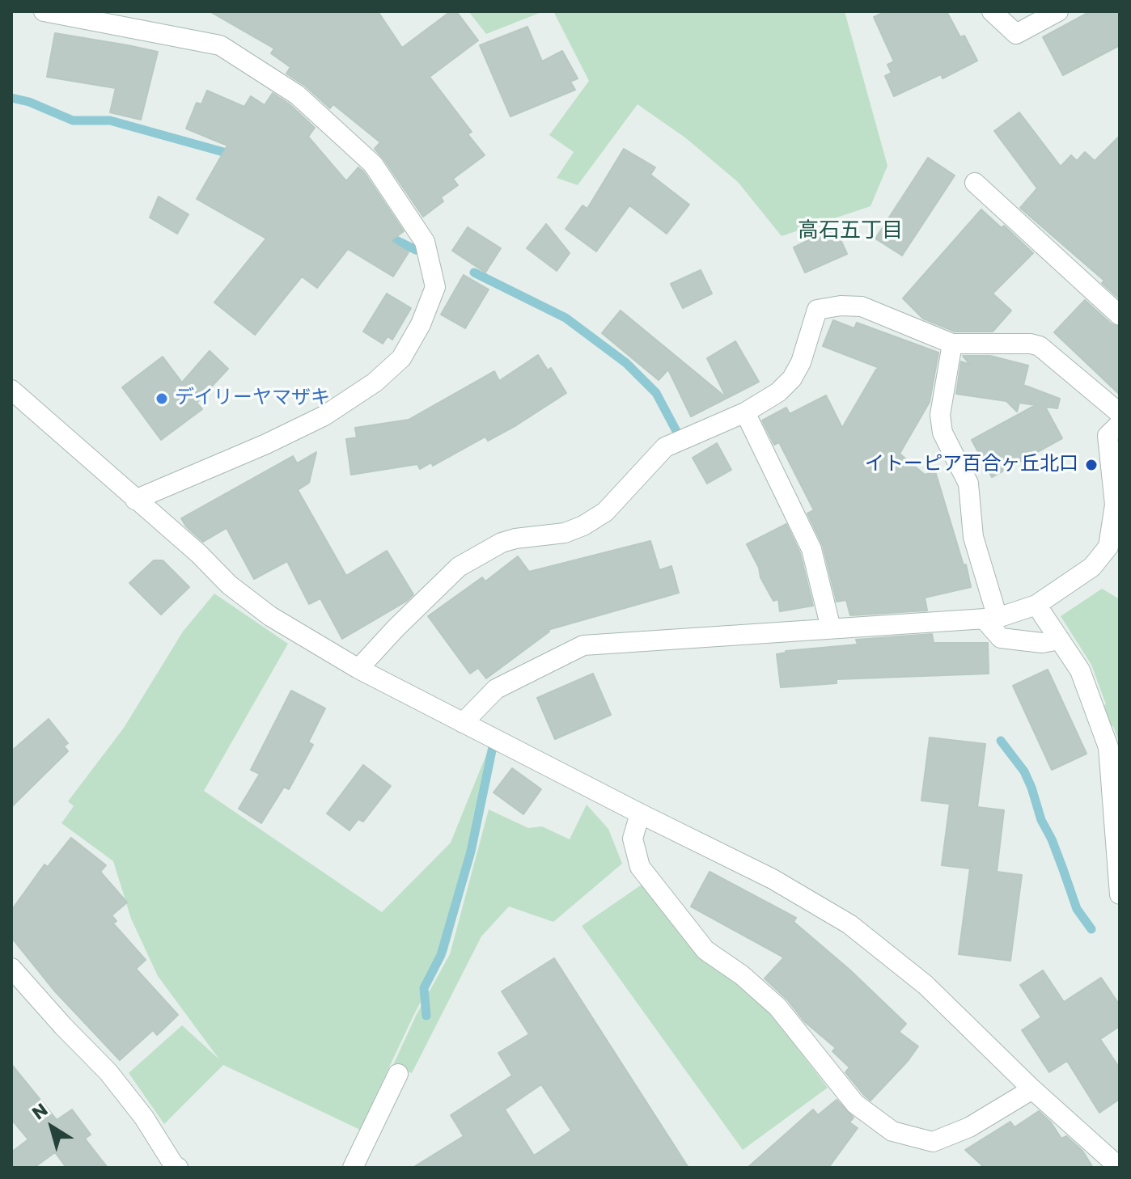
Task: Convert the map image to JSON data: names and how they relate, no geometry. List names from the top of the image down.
{
  "districts": ["高石五丁目"],
  "places": ["デイリーヤマザキ", "イトーピア百合ヶ丘北口"],
  "north": "top left"
}
